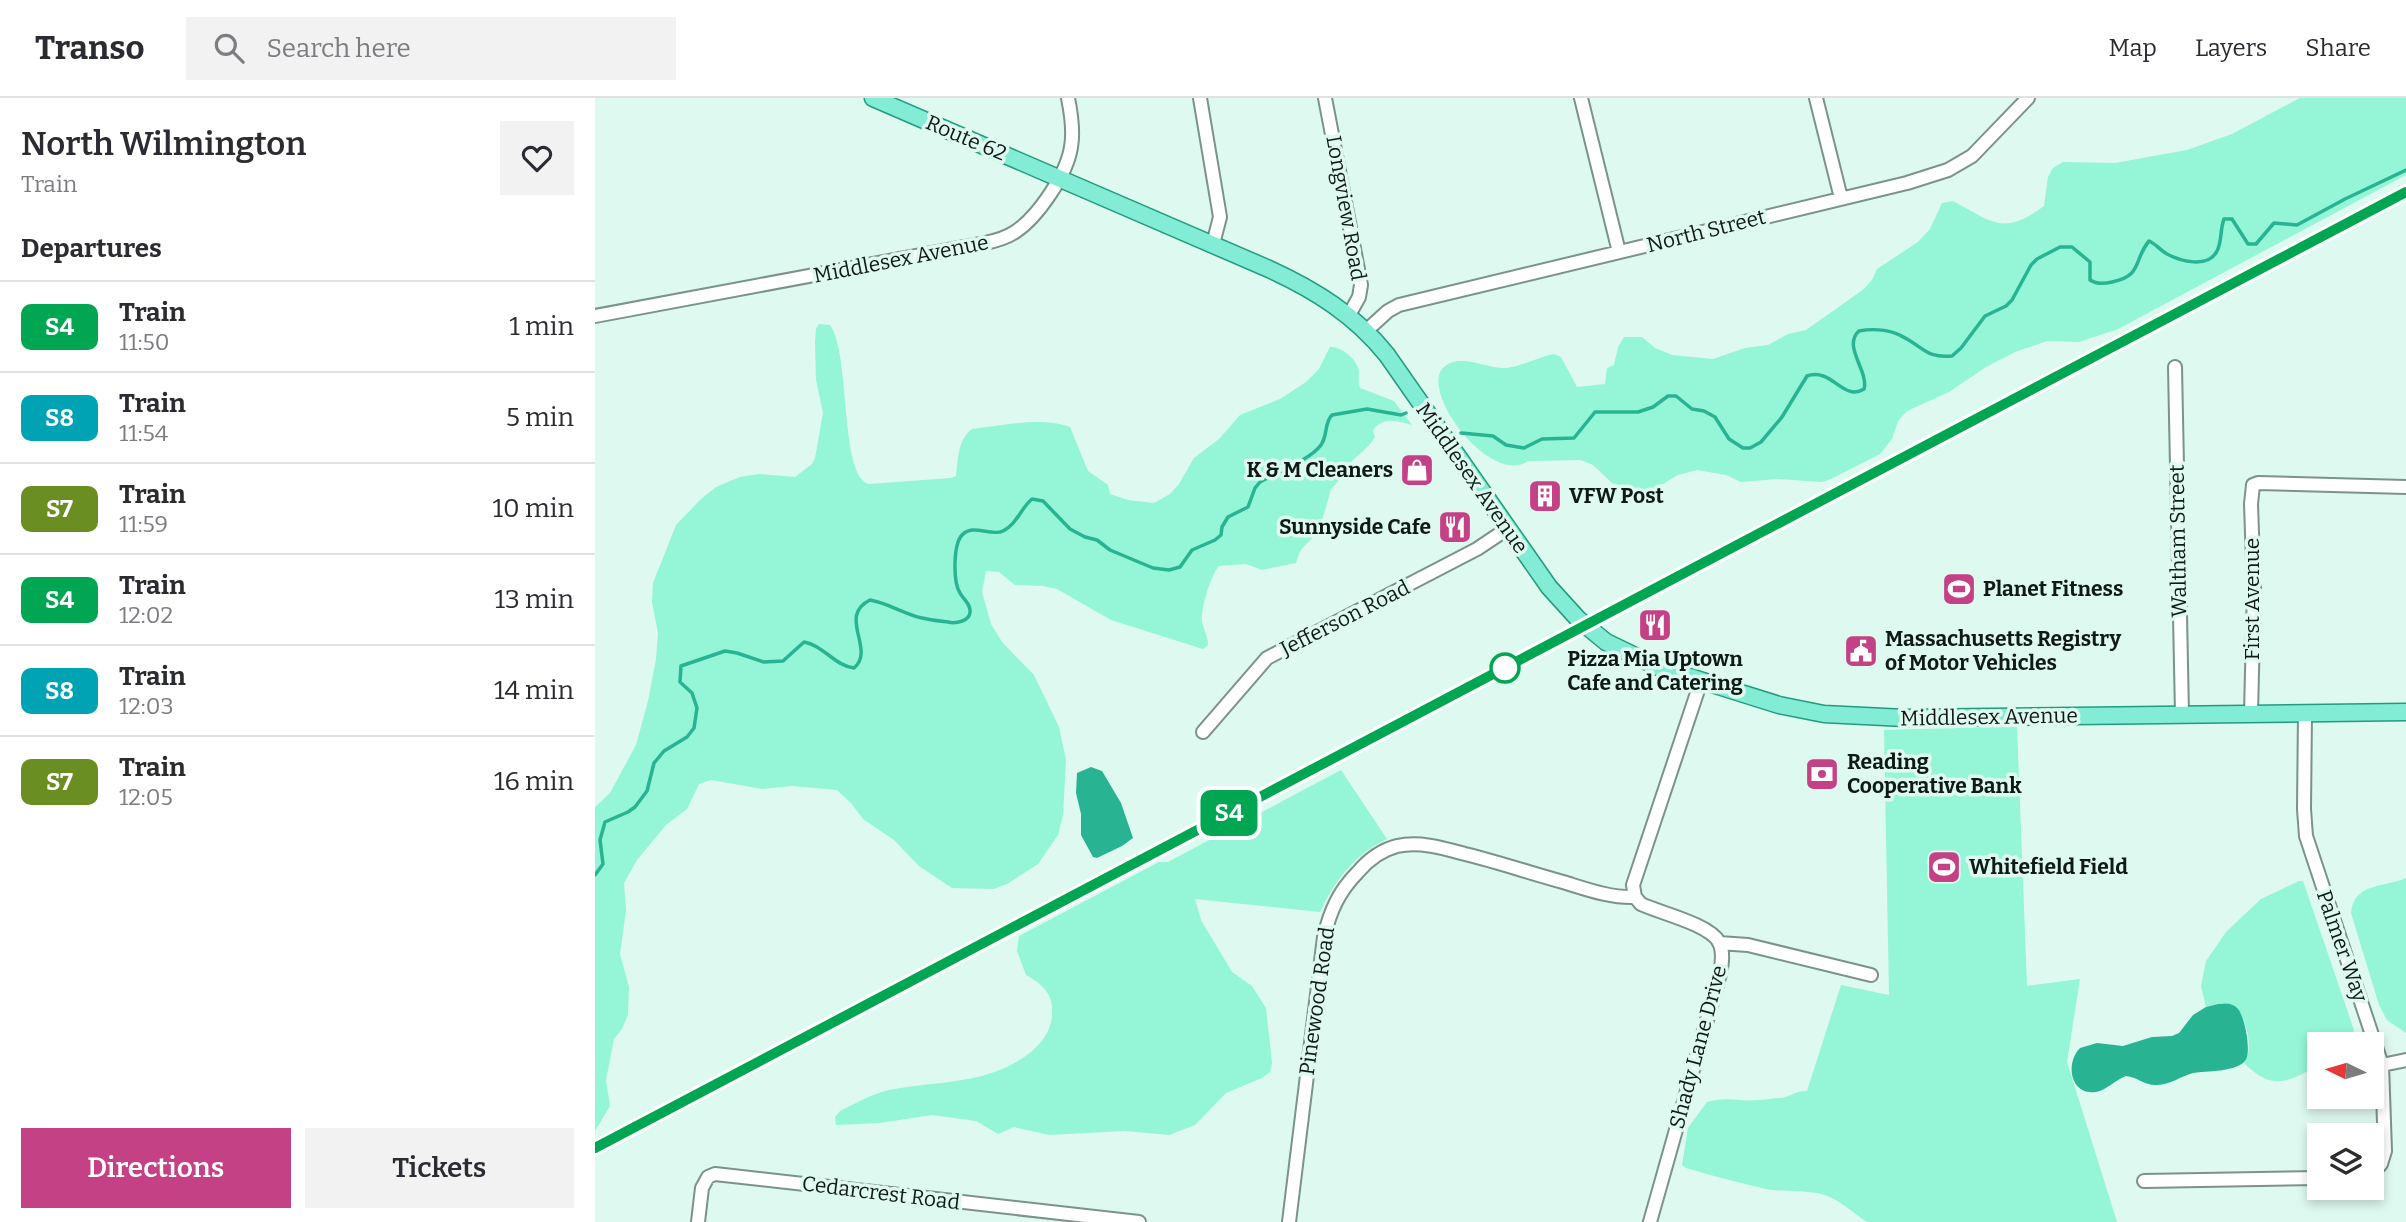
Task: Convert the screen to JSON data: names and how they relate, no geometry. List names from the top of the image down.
{
  "streets": {
    "main road": ["Route 62", "Middlesex Avenue"],
    "street": [
      "Longview Road",
      "North Street",
      "Waltham Street",
      "First Avenue",
      "Jefferson Road",
      "Palmer Way",
      "Pinewood Road",
      "Shady Lane Drive",
      "Cedarcrest Road"
    ]
  },
  "crossings": [
    ["Route 62", "Middlesex Avenue"],
    ["Longview Road", "Middlesex Avenue"],
    ["North Street", "Middlesex Avenue"],
    ["Middlesex Avenue", "Waltham Street"],
    ["Middlesex Avenue", "First Avenue"],
    ["Middlesex Avenue", "Jefferson Road"],
    ["Middlesex Avenue", "Palmer Way"],
    ["Pinewood Road", "Shady Lane Drive"]
  ],
  "places": {
    "shop": ["K & M Cleaners"],
    "building": ["VFW Post"],
    "restaurant": ["Sunnyside Cafe", "Pizza Mia Uptown Cafe and Catering"],
    "sports": ["Planet Fitness", "Whitefield Field"],
    "public building": ["Massachusetts Registry of Motor Vehicles"],
    "bank": ["Reading Cooperative Bank"]
  },
  "north": "left",
  "page": {
    "header": "Transo",
    "search": "Search here",
    "nav": ["Map", "Layers", "Share"],
    "heading": [
      ["North Wilmington", "Train"],
      "Departures"
    ],
    "on_map": "S4",
    "list": [
      {
        "mark": "S4",
        "name": "Train",
        "note": "11:50",
        "value": "1 min"
      },
      {
        "mark": "S8",
        "name": "Train",
        "note": "11:54",
        "value": "5 min"
      },
      {
        "mark": "S7",
        "name": "Train",
        "note": "11:59",
        "value": "10 min"
      },
      {
        "mark": "S4",
        "name": "Train",
        "note": "12:02",
        "value": "13 min"
      },
      {
        "mark": "S8",
        "name": "Train",
        "note": "12:03",
        "value": "14 min"
      },
      {
        "mark": "S7",
        "name": "Train",
        "note": "12:05",
        "value": "16 min"
      }
    ],
    "buttons": ["Directions", "Tickets"]
  }
}
